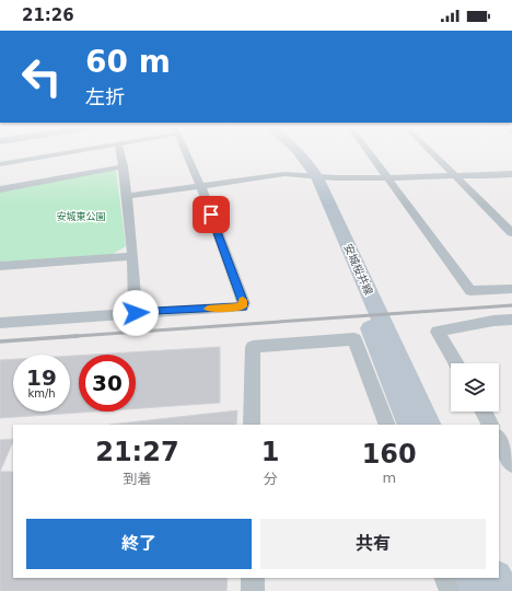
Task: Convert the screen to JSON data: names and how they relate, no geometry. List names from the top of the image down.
{
  "streets": {
    "main road": ["安城桜井線"]
  },
  "parks": ["安城東公園"],
  "page": {
    "status": "21:26",
    "turn": ["60 m", "左折"],
    "speed": "19 km/h",
    "limit": "30",
    "eta": [
      "21:27",
      "到着",
      "1",
      "分",
      "160",
      "m"
    ],
    "buttons": ["終了", "共有"]
  }
}
